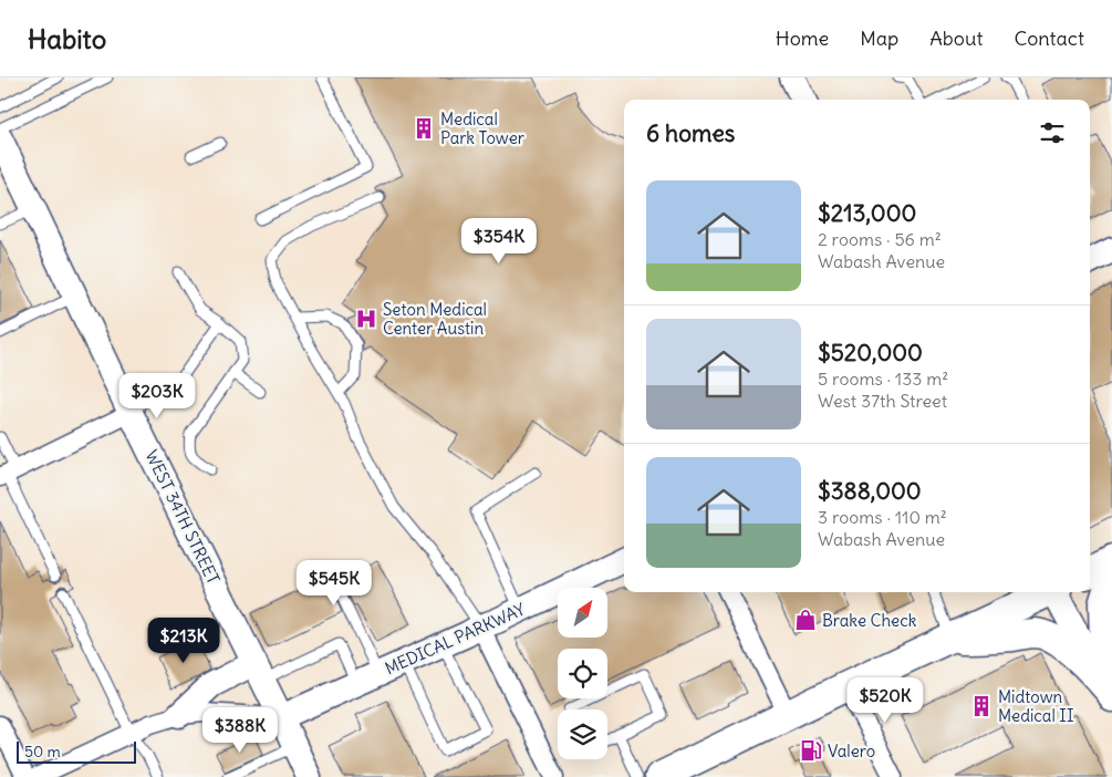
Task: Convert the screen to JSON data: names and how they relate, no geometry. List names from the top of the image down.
{
  "streets": {
    "street": ["WEST 34TH STREET", "MEDICAL PARKWAY"]
  },
  "crossings": [
    ["WEST 34TH STREET", "MEDICAL PARKWAY"]
  ],
  "places": {
    "building": ["Medical Park Tower", "Midtown Medical II"],
    "hospital": ["Seton Medical Center Austin"],
    "shop": ["Brake Check"],
    "fuel station": ["Valero"]
  },
  "scale_bar": "50 m",
  "north": "top right",
  "page": {
    "header": "Habito",
    "nav": [
      "Home",
      "Map",
      "About",
      "Contact"
    ],
    "heading": "6 homes",
    "list": [
      {
        "name": "$213,000",
        "note": "2 rooms · 56 m² · Wabash Avenue"
      },
      {
        "name": "$520,000",
        "note": "5 rooms · 133 m² · West 37th Street"
      },
      {
        "name": "$388,000",
        "note": "3 rooms · 110 m² · Wabash Avenue"
      }
    ],
    "price": [
      "$354K",
      "$203K",
      "$545K",
      "$213K",
      "$520K",
      "$388K"
    ],
    "scale": "50 m"
  }
}
